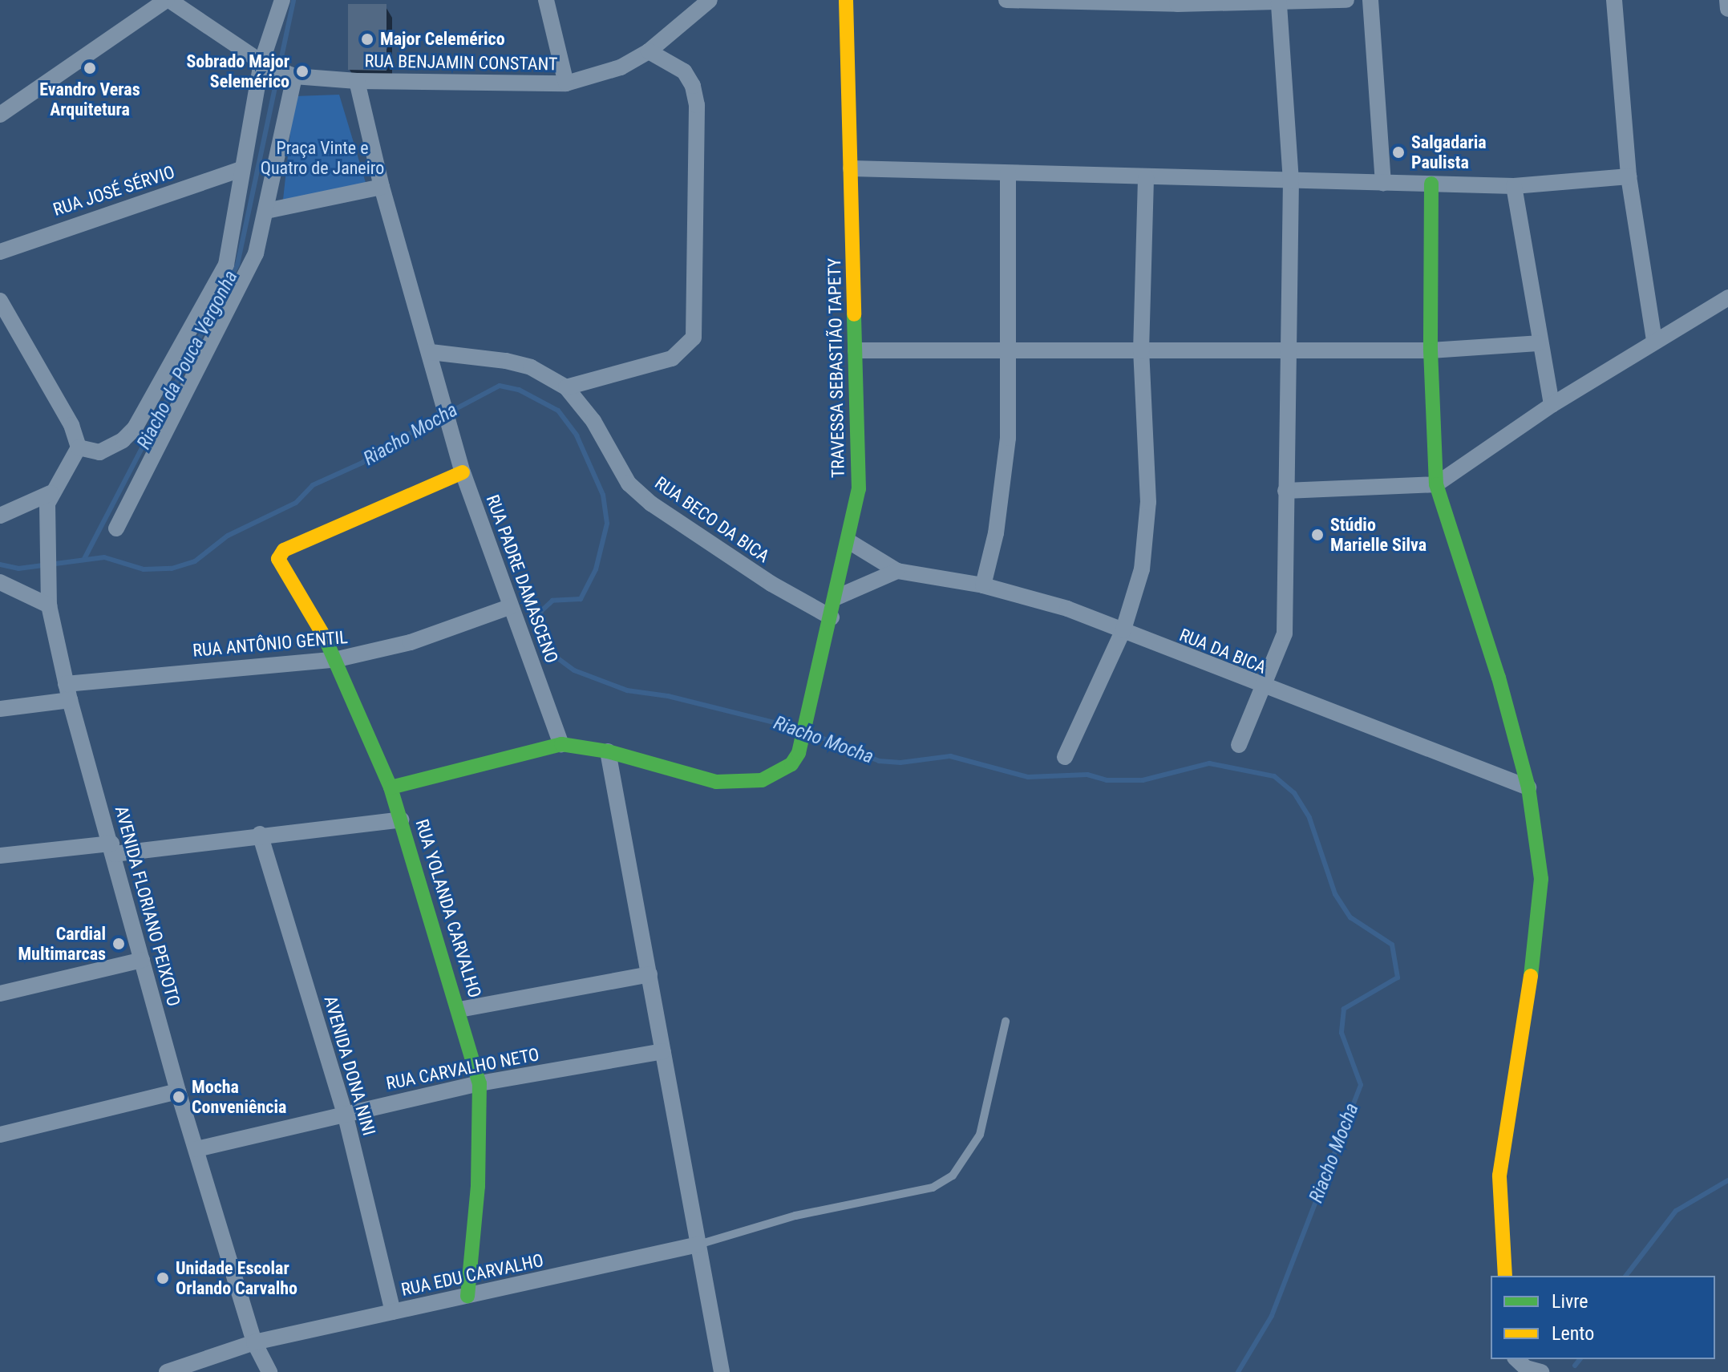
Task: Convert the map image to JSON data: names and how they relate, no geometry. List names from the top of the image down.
{
  "streets": {
    "street": [
      "RUA BENJAMIN CONSTANT",
      "RUA JOSÉ SÉRVIO",
      "TRAVESSA SEBASTIÃO TAPETY",
      "RUA BECO DA BICA",
      "RUA PADRE DAMASCENO",
      "RUA ANTÔNIO GENTIL",
      "RUA DA BICA",
      "AVENIDA FLORIANO PEIXOTO",
      "RUA YOLANDA CARVALHO",
      "AVENIDA DONA NINI",
      "RUA CARVALHO NETO",
      "RUA EDU CARVALHO"
    ]
  },
  "crossings": [
    ["TRAVESSA SEBASTIÃO TAPETY", "RUA BECO DA BICA"],
    ["TRAVESSA SEBASTIÃO TAPETY", "RUA DA BICA"],
    ["RUA BECO DA BICA", "RUA PADRE DAMASCENO"],
    ["RUA PADRE DAMASCENO", "RUA ANTÔNIO GENTIL"],
    ["RUA PADRE DAMASCENO", "RUA YOLANDA CARVALHO"],
    ["RUA ANTÔNIO GENTIL", "AVENIDA FLORIANO PEIXOTO"],
    ["RUA ANTÔNIO GENTIL", "RUA YOLANDA CARVALHO"],
    ["AVENIDA FLORIANO PEIXOTO", "RUA CARVALHO NETO"],
    ["AVENIDA FLORIANO PEIXOTO", "RUA EDU CARVALHO"],
    ["RUA YOLANDA CARVALHO", "RUA CARVALHO NETO"],
    ["RUA YOLANDA CARVALHO", "RUA EDU CARVALHO"],
    ["AVENIDA DONA NINI", "RUA CARVALHO NETO"],
    ["AVENIDA DONA NINI", "RUA EDU CARVALHO"]
  ],
  "water": ["Riacho da Pouca Vergonha", "Riacho Mocha"],
  "parks": ["Praça Vinte e Quatro de Janeiro"],
  "places": [
    "Major Celemérico",
    "Evandro Veras Arquitetura",
    "Sobrado Major Selemérico",
    "Salgadaria Paulista",
    "Stúdio Marielle Silva",
    "Cardial Multimarcas",
    "Mocha Conveniência",
    "Unidade Escolar Orlando Carvalho"
  ],
  "legend": ["Livre", "Lento"]
}
